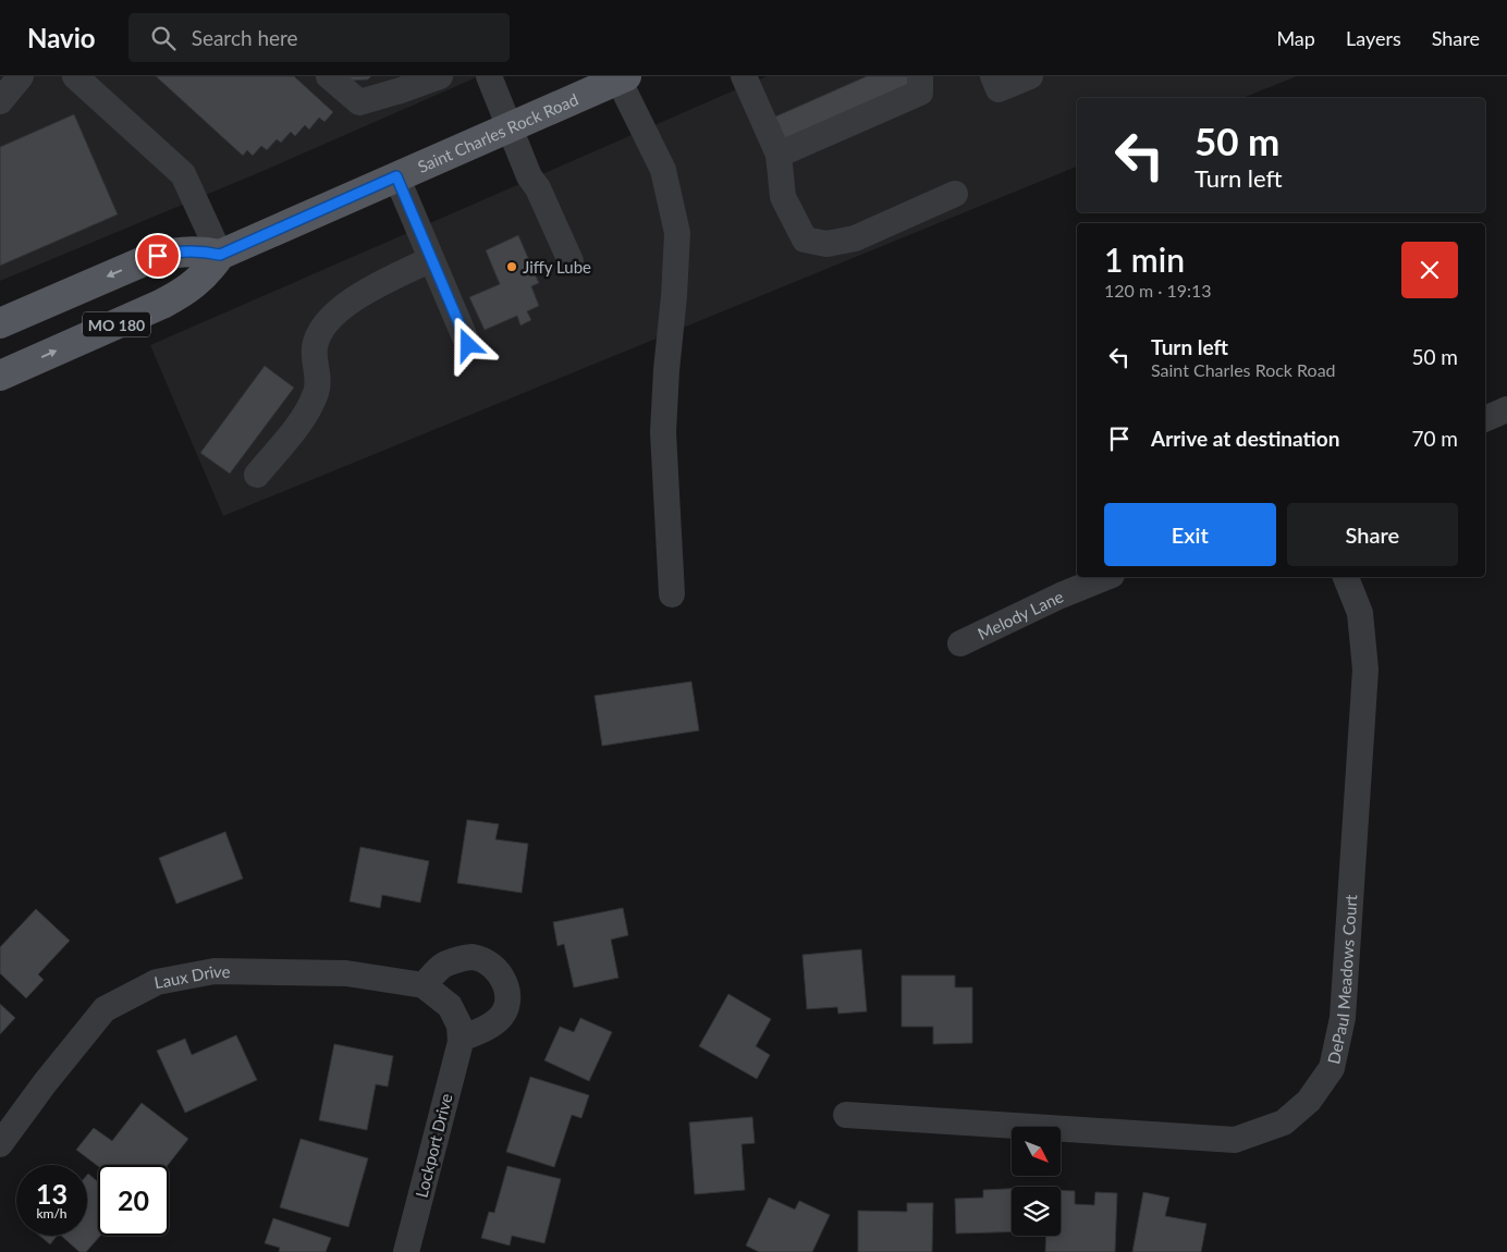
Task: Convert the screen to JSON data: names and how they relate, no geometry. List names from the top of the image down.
{
  "streets": {
    "main road": ["Saint Charles Rock Road", "MO 180"],
    "street": [
      "Melody Lane",
      "DePaul Meadows Court",
      "Laux Drive",
      "Lockport Drive"
    ]
  },
  "crossings": [
    ["Saint Charles Rock Road", "MO 180"],
    ["Laux Drive", "Lockport Drive"]
  ],
  "places": ["Jiffy Lube"],
  "north": "bottom right",
  "page": {
    "header": "Navio",
    "search": "Search here",
    "nav": ["Map", "Layers", "Share"],
    "turn": ["50 m", "Turn left"],
    "heading": ["1 min", "120 m · 19:13"],
    "list": [
      {
        "name": "Turn left",
        "note": "Saint Charles Rock Road",
        "value": "50 m"
      },
      {
        "name": "Arrive at destination",
        "value": "70 m"
      }
    ],
    "buttons": ["Exit", "Share"],
    "speed": "13 km/h",
    "limit": "20"
  }
}
